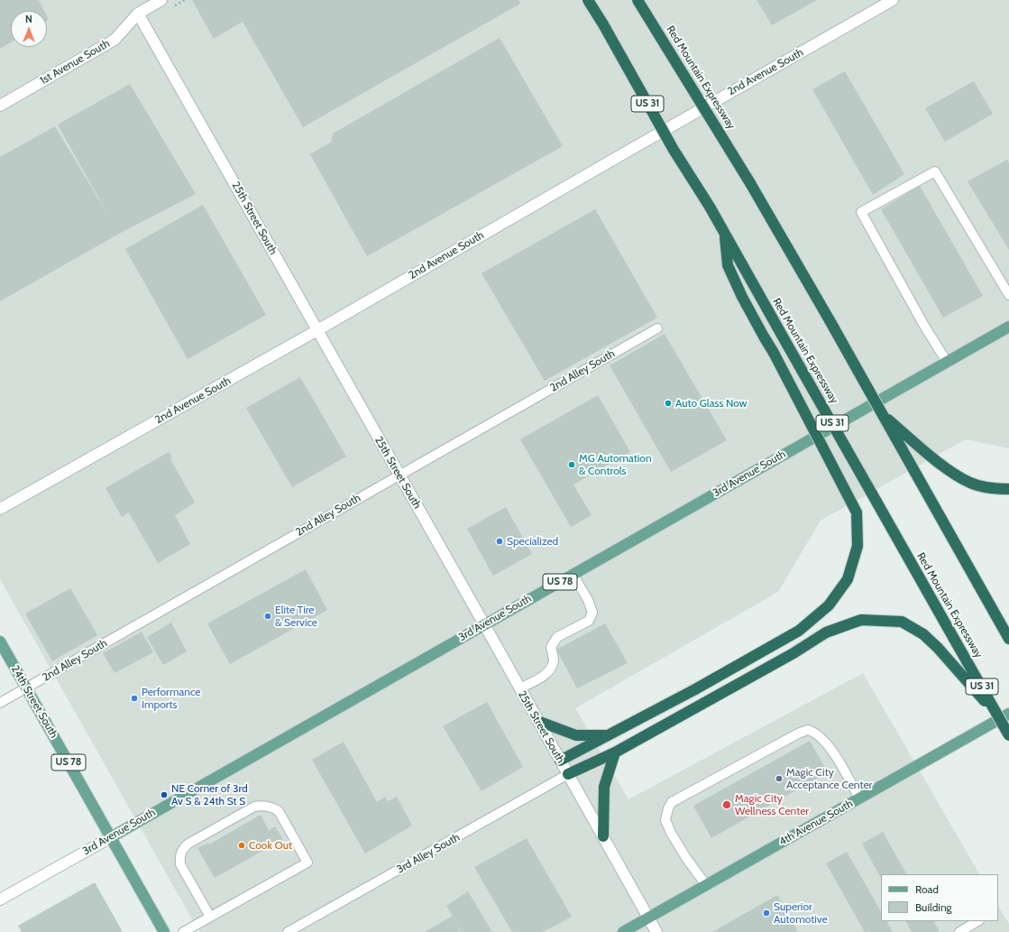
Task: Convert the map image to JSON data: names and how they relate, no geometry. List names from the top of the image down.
{
  "streets": {
    "highway": ["Red Mountain Expressway", "US 31"],
    "main road": [
      "3rd Avenue South",
      "US 78",
      "24th Street South",
      "4th Avenue South"
    ],
    "street": ["1st Avenue South", "2nd Avenue South", "25th Street South"],
    "lane": ["2nd Alley South", "3rd Alley South"]
  },
  "crossings": [
    ["1st Avenue South", "25th Street South"],
    ["2nd Avenue South", "25th Street South"],
    ["Red Mountain Expressway", "4th Avenue South"],
    ["25th Street South", "2nd Alley South"],
    ["25th Street South", "3rd Avenue South"],
    ["25th Street South", "4th Avenue South"],
    ["25th Street South", "3rd Alley South"],
    ["2nd Alley South", "24th Street South"],
    ["3rd Avenue South", "24th Street South"]
  ],
  "places": [
    "Auto Glass Now",
    "MG Automation & Controls",
    "Specialized",
    "Elite Tire & Service",
    "Performance Imports",
    "Magic City Acceptance Center",
    "NE Corner of 3rd Av S & 24th St S",
    "Magic City Wellness Center",
    "Cook Out",
    "Superior Automotive"
  ],
  "legend": ["Road", "Building"],
  "north": "top"
}
